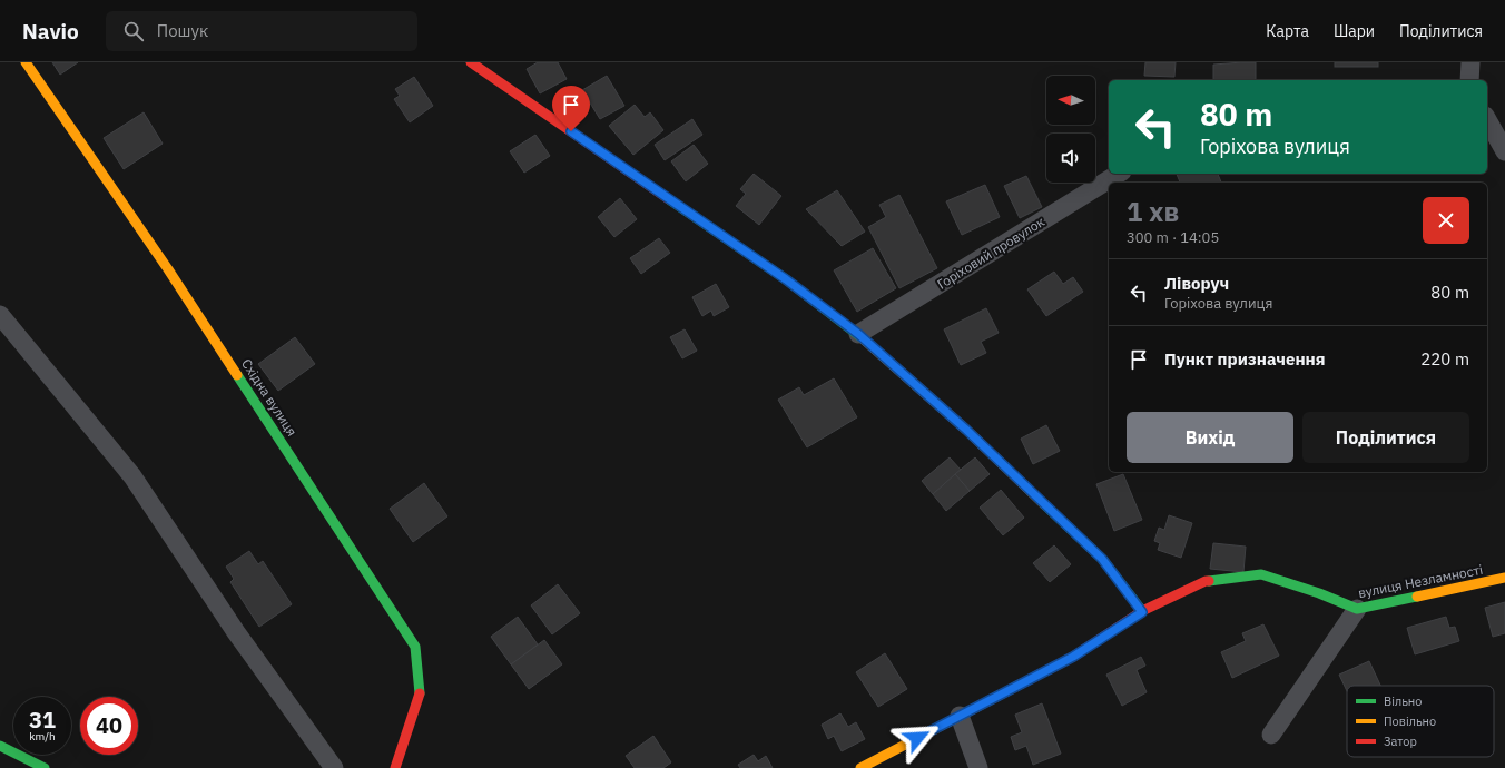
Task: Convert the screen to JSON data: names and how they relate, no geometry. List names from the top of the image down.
{
  "streets": {
    "street": ["Горіховий провулок", "Східна вулиця", "вулиця Незламності"]
  },
  "legend": ["Вільно", "Повільно", "Затор"],
  "north": "left",
  "page": {
    "header": "Navio",
    "search": "Пошук",
    "nav": ["Карта", "Шари", "Поділитися"],
    "turn": ["80 m", "Горіхова вулиця"],
    "heading": ["1 хв", "300 m · 14:05"],
    "list": [
      {
        "name": "Ліворуч",
        "note": "Горіхова вулиця",
        "value": "80 m"
      },
      {
        "name": "Пункт призначення",
        "value": "220 m"
      }
    ],
    "buttons": ["Вихід", "Поділитися"],
    "speed": "31 km/h",
    "limit": "40"
  }
}
